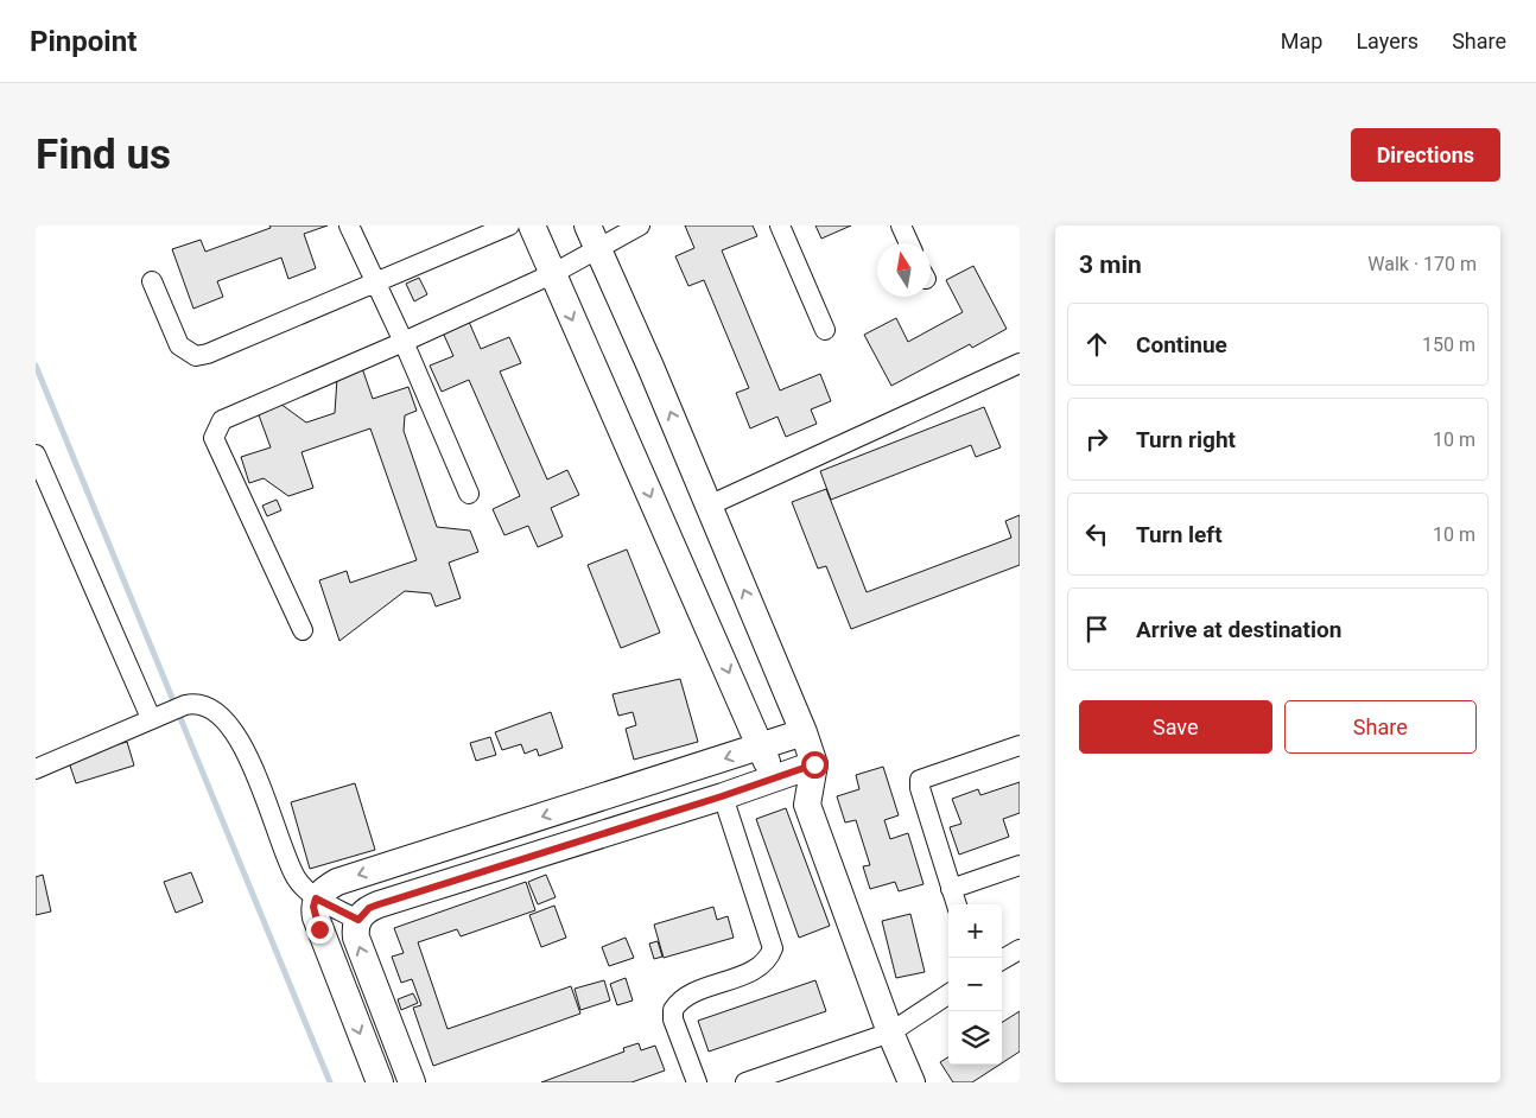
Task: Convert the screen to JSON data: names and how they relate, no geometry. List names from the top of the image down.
{
  "north": "top",
  "page": {
    "header": "Pinpoint",
    "nav": ["Map", "Layers", "Share"],
    "buttons": [
      "Directions",
      ["Save", "Share"]
    ],
    "title": "Find us",
    "heading": ["3 min", "Walk · 170 m"],
    "list": [
      ["Continue", "150 m"],
      ["Turn right", "10 m"],
      ["Turn left", "10 m"],
      "Arrive at destination"
    ],
    "map_buttons": ["+", "−"]
  }
}
